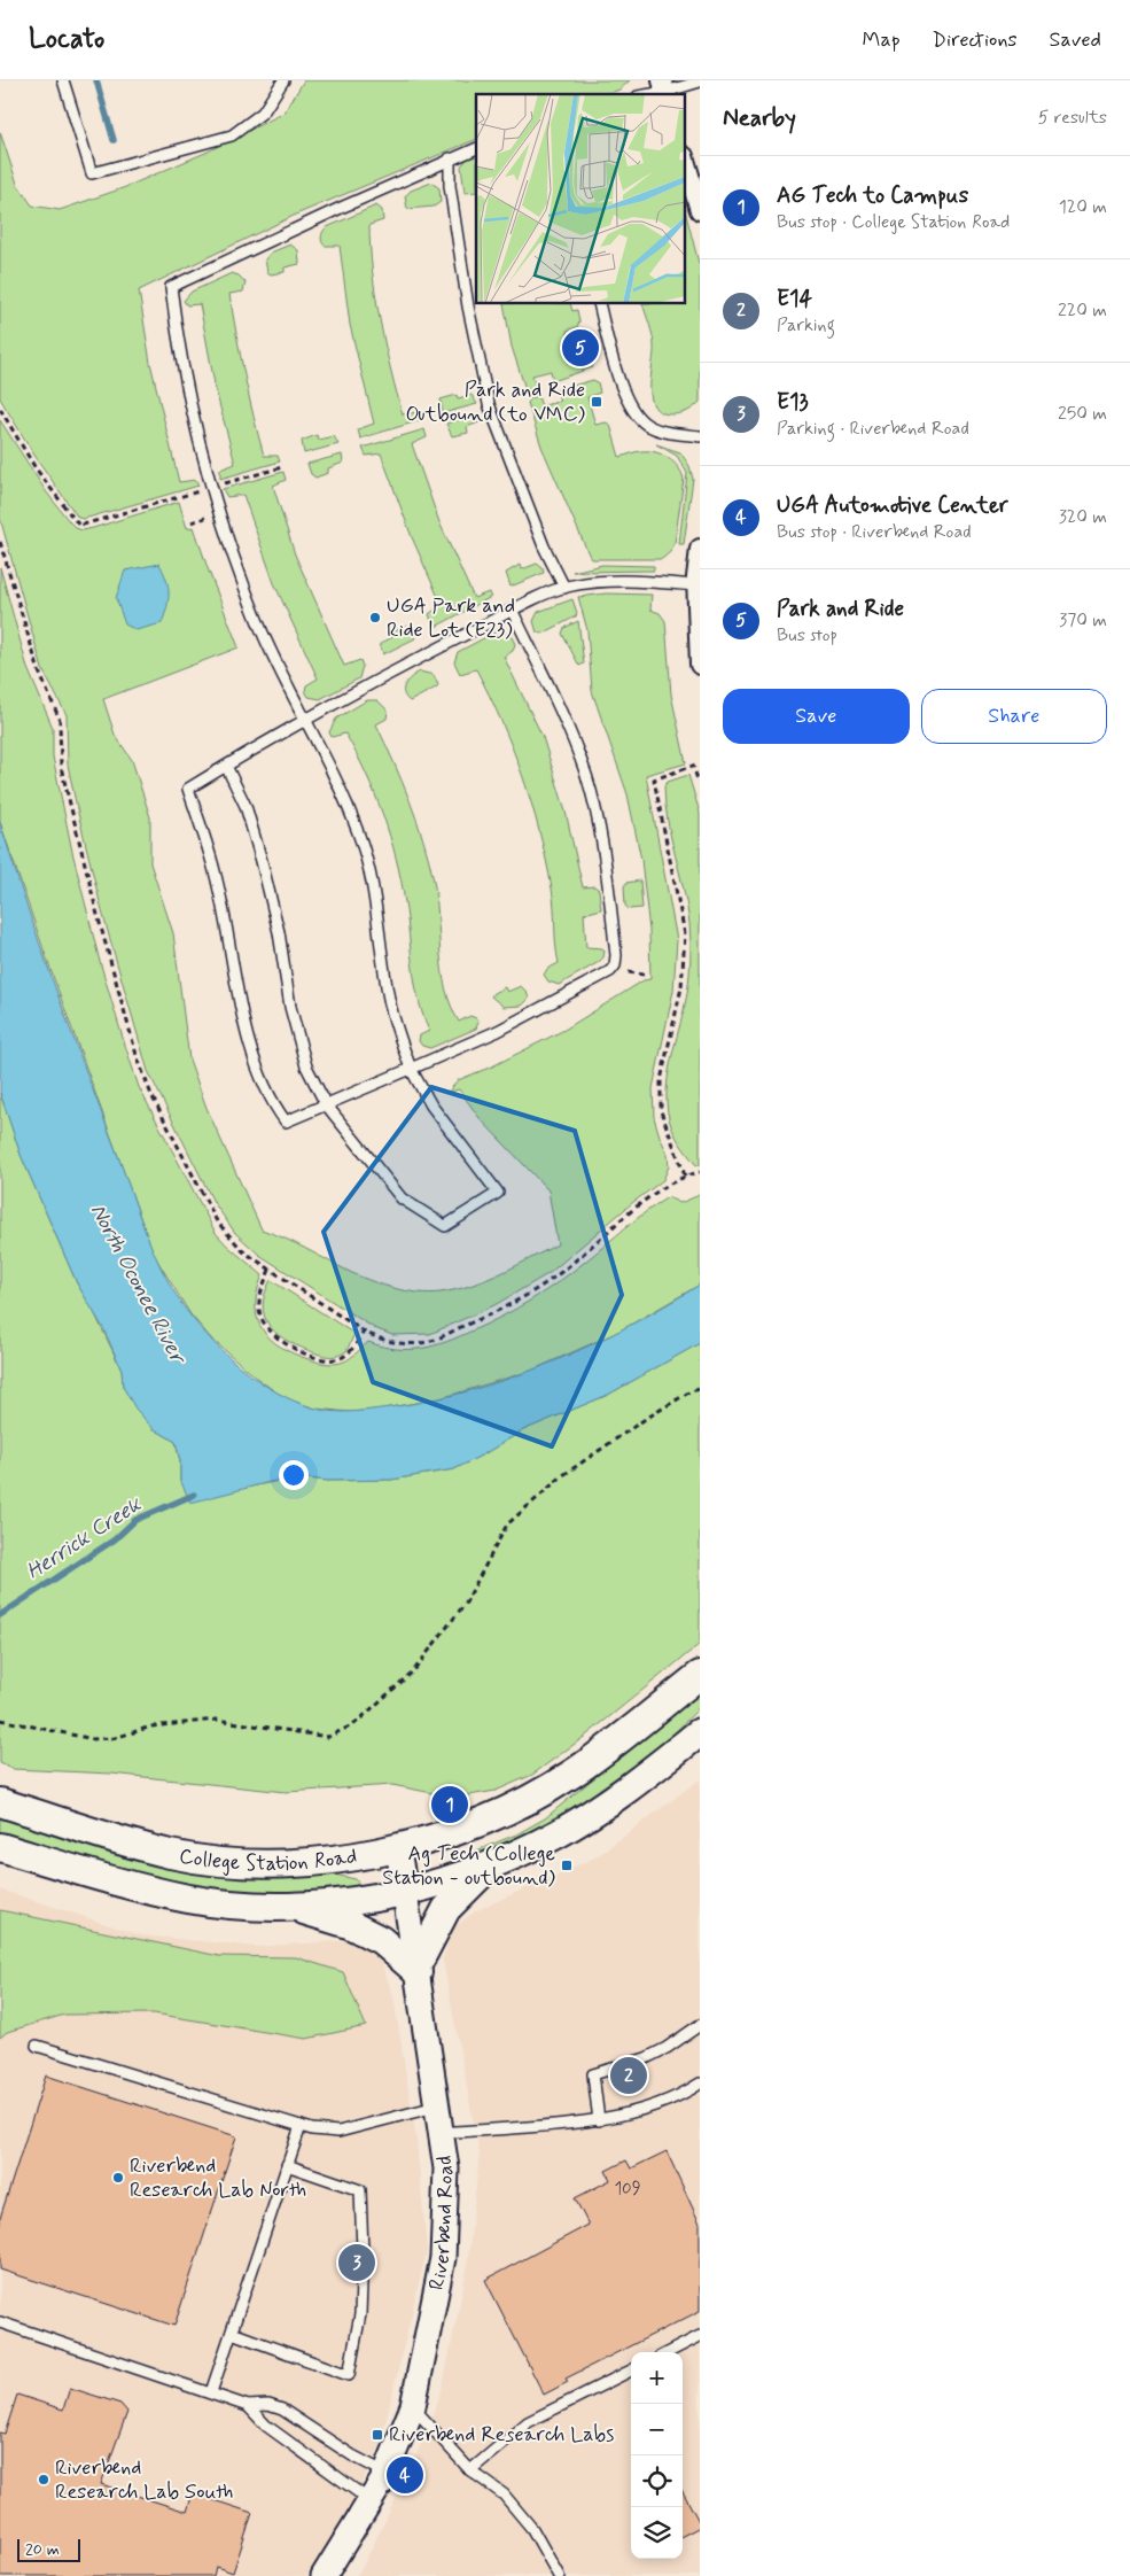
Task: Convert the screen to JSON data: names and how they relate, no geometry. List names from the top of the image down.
{
  "streets": {
    "main road": ["College Station Road"],
    "street": ["Riverbend Road"]
  },
  "crossings": [
    ["College Station Road", "Riverbend Road"]
  ],
  "water": ["North Oconee River", "Herrick Creek"],
  "places": {
    "transit": ["Park and Ride Outbound (to VMC)", "Ag Tech (College Station - outbound)", "Riverbend Research Labs"],
    "other": ["UGA Park and Ride Lot (E23)", "Riverbend Research Lab North", "Riverbend Research Lab South"]
  },
  "house_numbers": ["109"],
  "scale_bar": "20 m",
  "page": {
    "header": "Locato",
    "nav": ["Map", "Directions", "Saved"],
    "heading": ["Nearby", "5 results"],
    "list": [
      {
        "mark": "1",
        "name": "AG Tech to Campus",
        "note": "Bus stop · College Station Road",
        "value": "120 m"
      },
      {
        "mark": "2",
        "name": "E14",
        "note": "Parking",
        "value": "220 m"
      },
      {
        "mark": "3",
        "name": "E13",
        "note": "Parking · Riverbend Road",
        "value": "250 m"
      },
      {
        "mark": "4",
        "name": "UGA Automotive Center",
        "note": "Bus stop · Riverbend Road",
        "value": "320 m"
      },
      {
        "mark": "5",
        "name": "Park and Ride",
        "note": "Bus stop",
        "value": "370 m"
      }
    ],
    "pins": [
      "5",
      "1",
      "2",
      "3",
      "4"
    ],
    "buttons": ["Save", "Share"],
    "map_buttons": ["+", "−"],
    "scale": "20 m"
  }
}
